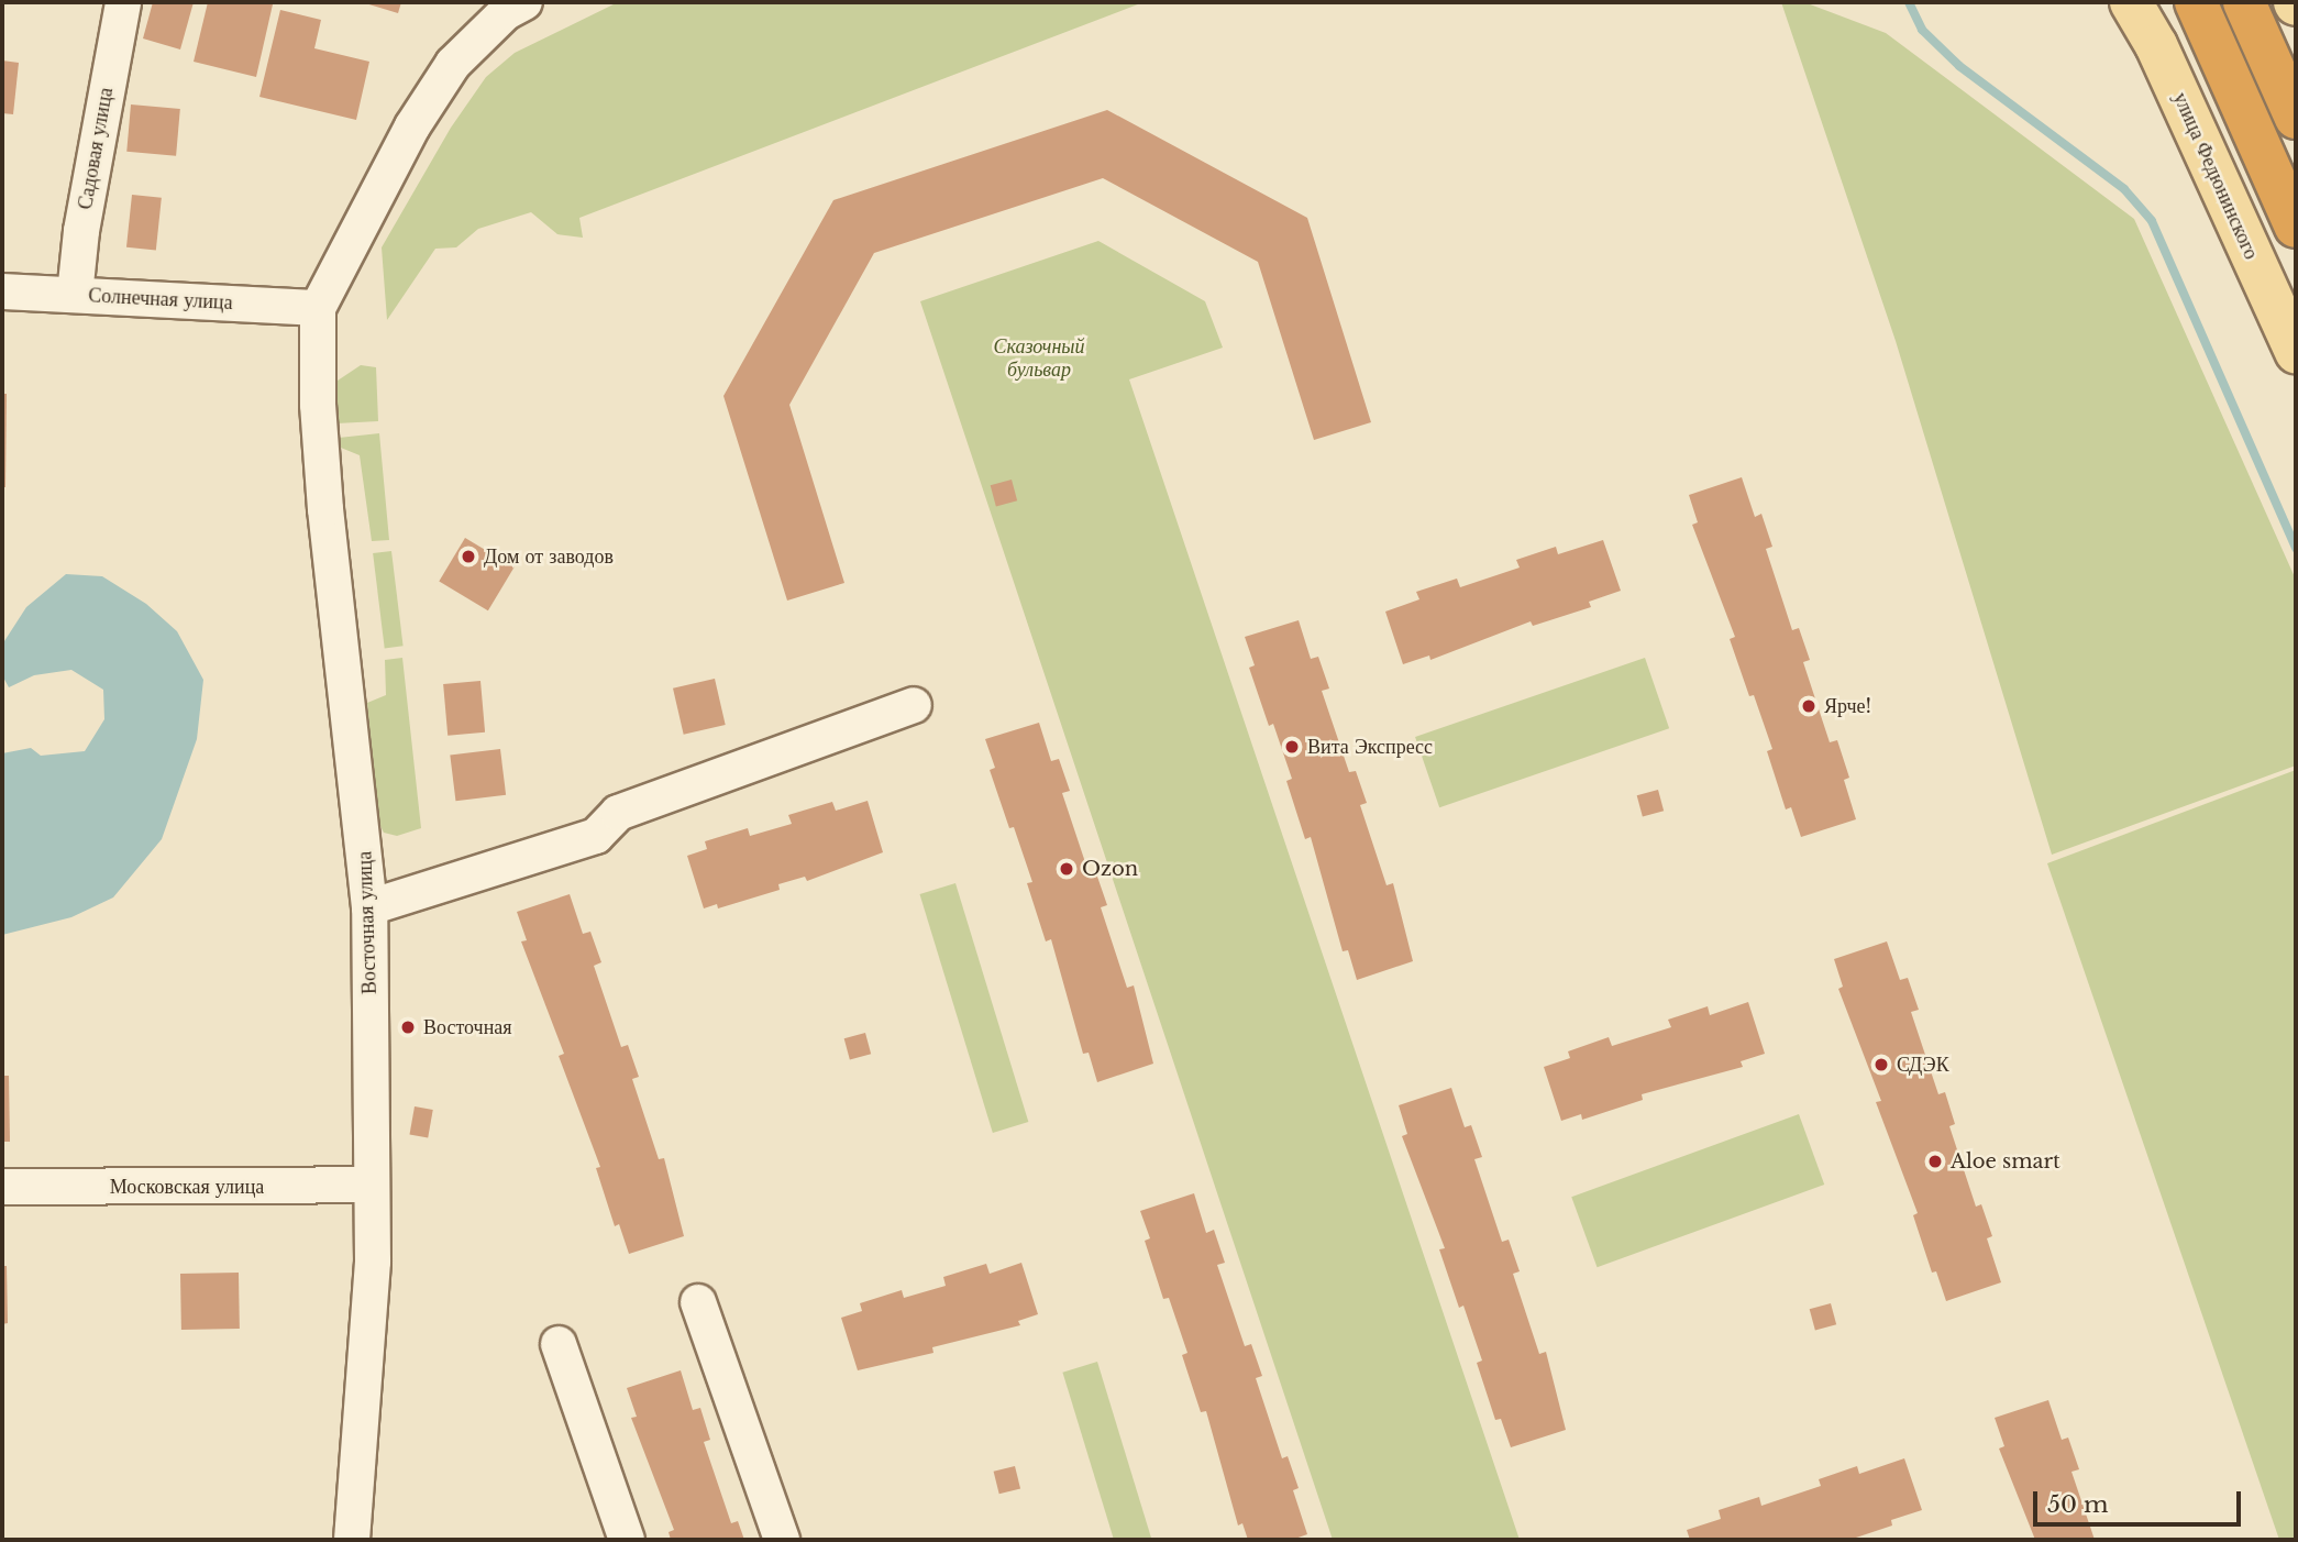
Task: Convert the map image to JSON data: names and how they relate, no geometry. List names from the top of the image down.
{
  "streets": {
    "main road": ["улица Федюнинского"],
    "street": [
      "Садовая улица",
      "Солнечная улица",
      "Восточная улица",
      "Московская улица"
    ]
  },
  "crossings": [
    ["Садовая улица", "Солнечная улица"],
    ["Солнечная улица", "Восточная улица"],
    ["Восточная улица", "Московская улица"]
  ],
  "parks": ["Сказочный бульвар"],
  "places": [
    "Дом от заводов",
    "Ярче!",
    "Вита Экспресс",
    "Ozon",
    "Восточная",
    "СДЭК",
    "Aloe smart"
  ],
  "scale_bar": "50 m"
}
